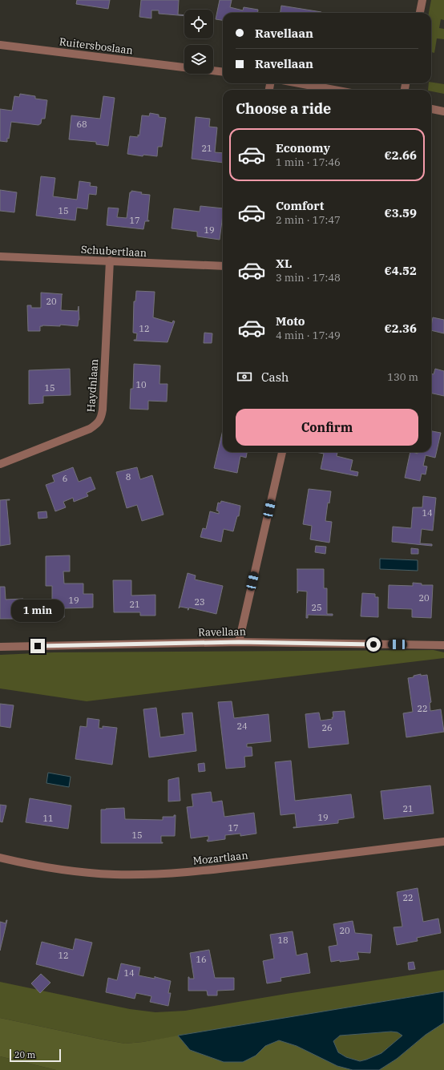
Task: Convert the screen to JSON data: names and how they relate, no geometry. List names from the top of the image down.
{
  "streets": {
    "street": [
      "Ruitersboslaan",
      "Schubertlaan",
      "Haydnlaan",
      "Ravellaan",
      "Mozartlaan"
    ]
  },
  "crossings": [
    ["Schubertlaan", "Haydnlaan"]
  ],
  "house_numbers": [
    "68",
    "21",
    "15",
    "17",
    "19",
    "20",
    "12",
    "10",
    "15",
    "8",
    "6",
    "14",
    "20",
    "19",
    "23",
    "21",
    "25",
    "22",
    "24",
    "26",
    "21",
    "19",
    "11",
    "17",
    "15",
    "22",
    "20",
    "18",
    "12",
    "16",
    "14"
  ],
  "scale_bar": "20 m",
  "page": {
    "banner": ["Ravellaan", "Ravellaan"],
    "heading": "Choose a ride",
    "list": [
      {
        "name": "Economy",
        "note": "1 min · 17:46",
        "value": "€2.66"
      },
      {
        "name": "Comfort",
        "note": "2 min · 17:47",
        "value": "€3.59"
      },
      {
        "name": "XL",
        "note": "3 min · 17:48",
        "value": "€4.52"
      },
      {
        "name": "Moto",
        "note": "4 min · 17:49",
        "value": "€2.36"
      }
    ],
    "pay": ["Cash", "130 m"],
    "buttons": "Confirm",
    "bubble": "1 min",
    "scale": "20 m"
  }
}
